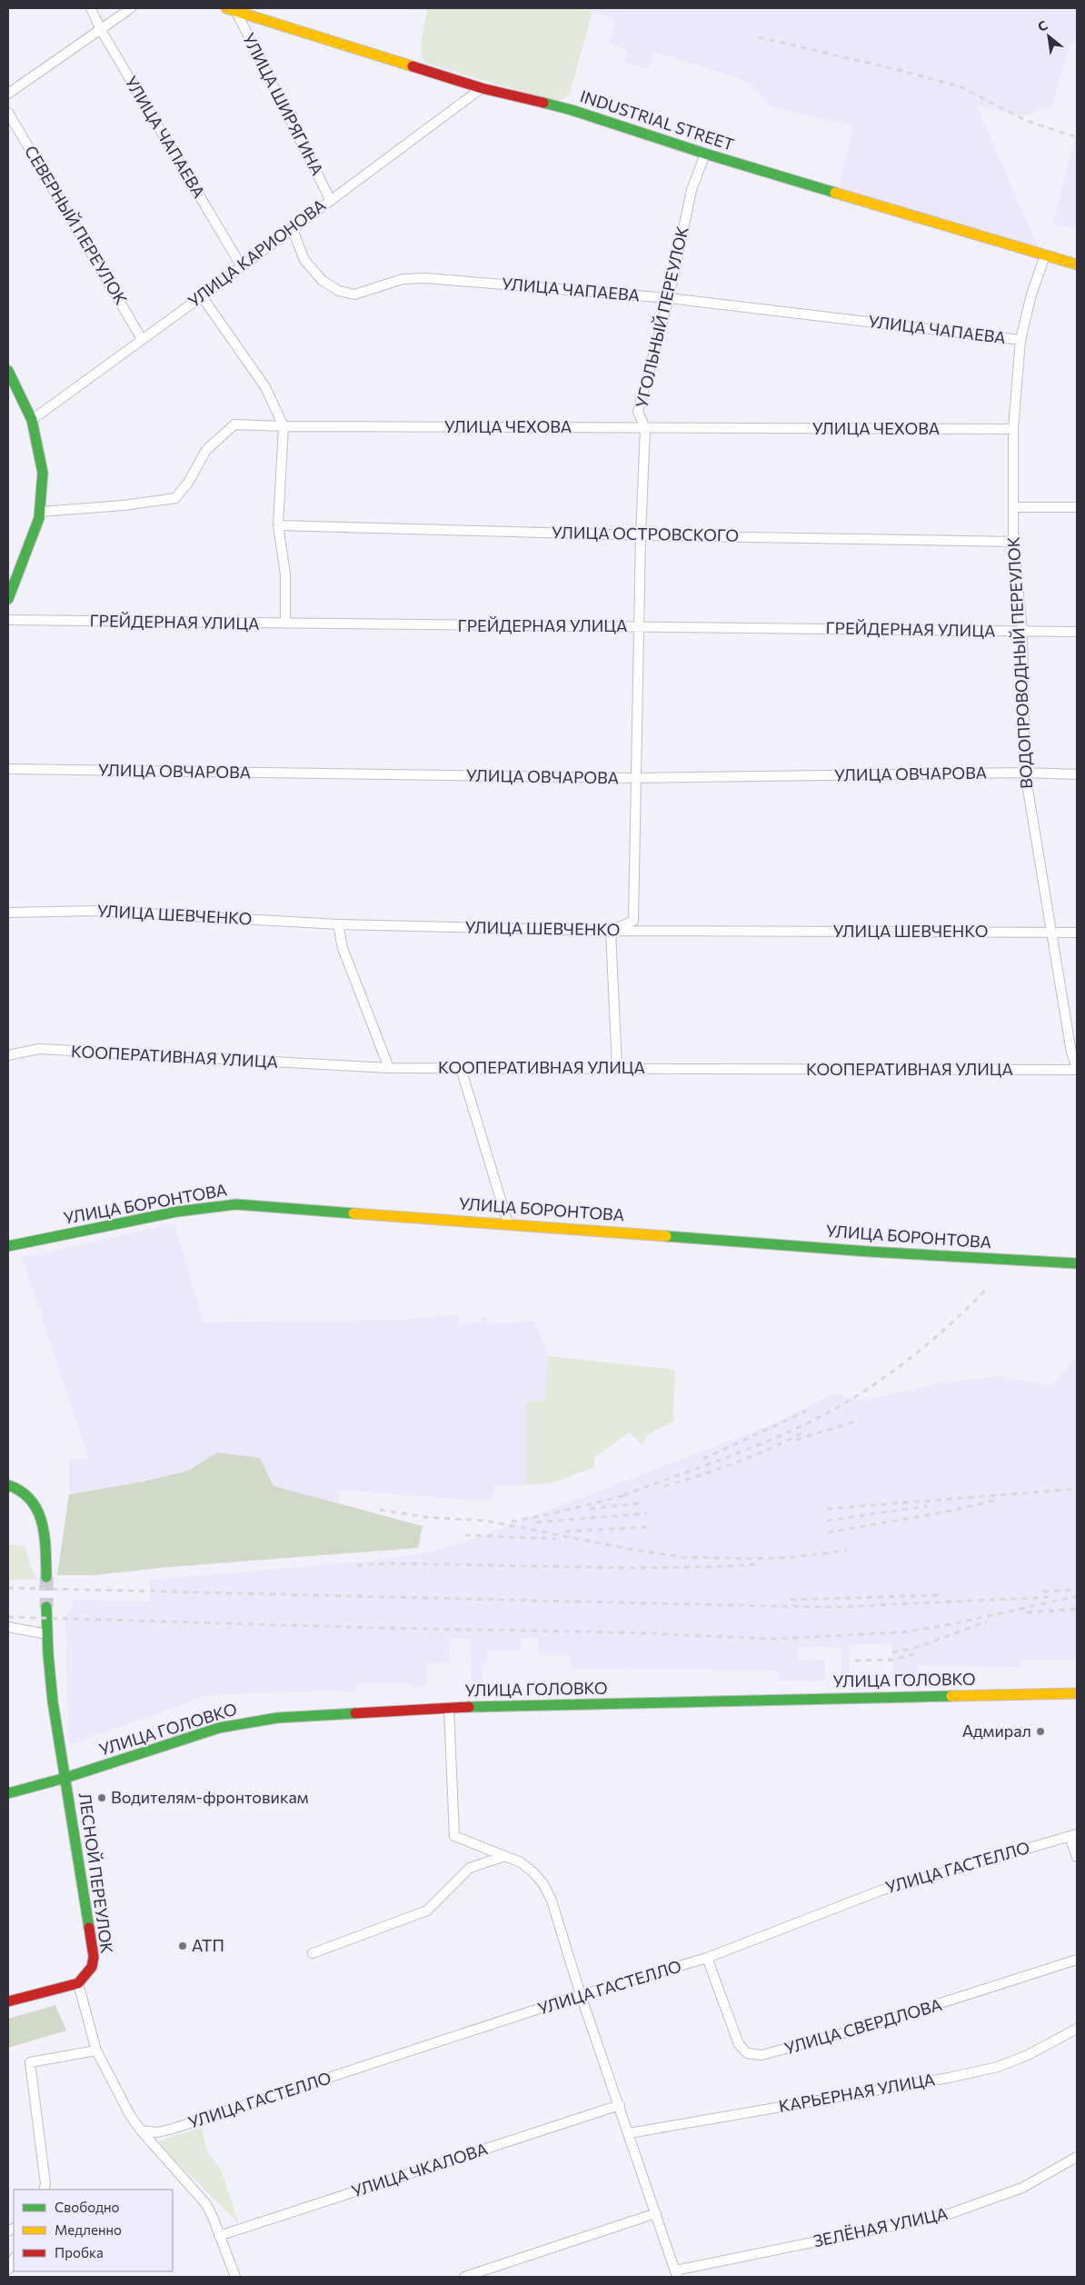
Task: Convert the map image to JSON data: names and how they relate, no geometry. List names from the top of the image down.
{
  "streets": {
    "street": [
      "УЛИЦА ШИРЯГИНА",
      "INDUSTRIAL STREET",
      "УЛИЦА ЧАПАЕВА",
      "СЕВЕРНЫЙ ПЕРЕУЛОК",
      "УЛИЦА КАРИОНОВА",
      "УГОЛЬНЫЙ ПЕРЕУЛОК",
      "УЛИЦА ЧЕХОВА",
      "УЛИЦА ОСТРОВСКОГО",
      "ГРЕЙДЕРНАЯ УЛИЦА",
      "ВОДОПРОВОДНЫЙ ПЕРЕУЛОК",
      "УЛИЦА ОВЧАРОВА",
      "УЛИЦА ШЕВЧЕНКО",
      "КООПЕРАТИВНАЯ УЛИЦА",
      "УЛИЦА БОРОНТОВА",
      "УЛИЦА ГОЛОВКО",
      "УЛИЦА ГАСТЕЛЛО",
      "ЛЕСНОЙ ПЕРЕУЛОК",
      "УЛИЦА СВЕРДЛОВА",
      "КАРЬЕРНАЯ УЛИЦА",
      "УЛИЦА ЧКАЛОВА",
      "ЗЕЛЁНАЯ УЛИЦА"
    ]
  },
  "crossings": [
    ["УЛИЦА ШИРЯГИНА", "INDUSTRIAL STREET"],
    ["УЛИЦА ШИРЯГИНА", "УЛИЦА КАРИОНОВА"],
    ["INDUSTRIAL STREET", "УЛИЦА КАРИОНОВА"],
    ["INDUSTRIAL STREET", "УГОЛЬНЫЙ ПЕРЕУЛОК"],
    ["INDUSTRIAL STREET", "ВОДОПРОВОДНЫЙ ПЕРЕУЛОК"],
    ["УЛИЦА ЧАПАЕВА", "УЛИЦА КАРИОНОВА"],
    ["УЛИЦА ЧАПАЕВА", "УГОЛЬНЫЙ ПЕРЕУЛОК"],
    ["УЛИЦА ЧАПАЕВА", "ВОДОПРОВОДНЫЙ ПЕРЕУЛОК"],
    ["СЕВЕРНЫЙ ПЕРЕУЛОК", "УЛИЦА КАРИОНОВА"],
    ["УГОЛЬНЫЙ ПЕРЕУЛОК", "УЛИЦА ЧЕХОВА"],
    ["УГОЛЬНЫЙ ПЕРЕУЛОК", "УЛИЦА ОСТРОВСКОГО"],
    ["УГОЛЬНЫЙ ПЕРЕУЛОК", "ГРЕЙДЕРНАЯ УЛИЦА"],
    ["УГОЛЬНЫЙ ПЕРЕУЛОК", "УЛИЦА ОВЧАРОВА"],
    ["УГОЛЬНЫЙ ПЕРЕУЛОК", "УЛИЦА ШЕВЧЕНКО"],
    ["УЛИЦА ЧЕХОВА", "ВОДОПРОВОДНЫЙ ПЕРЕУЛОК"],
    ["УЛИЦА ОСТРОВСКОГО", "ВОДОПРОВОДНЫЙ ПЕРЕУЛОК"],
    ["ГРЕЙДЕРНАЯ УЛИЦА", "ВОДОПРОВОДНЫЙ ПЕРЕУЛОК"],
    ["ВОДОПРОВОДНЫЙ ПЕРЕУЛОК", "УЛИЦА ОВЧАРОВА"],
    ["ВОДОПРОВОДНЫЙ ПЕРЕУЛОК", "УЛИЦА ШЕВЧЕНКО"],
    ["ВОДОПРОВОДНЫЙ ПЕРЕУЛОК", "КООПЕРАТИВНАЯ УЛИЦА"],
    ["УЛИЦА ГОЛОВКО", "ЛЕСНОЙ ПЕРЕУЛОК"],
    ["УЛИЦА ГАСТЕЛЛО", "УЛИЦА СВЕРДЛОВА"]
  ],
  "places": ["Адмирал", "Водителям-фронтовикам", "АТП"],
  "legend": ["Свободно", "Медленно", "Пробка"],
  "north": "top left"
}
